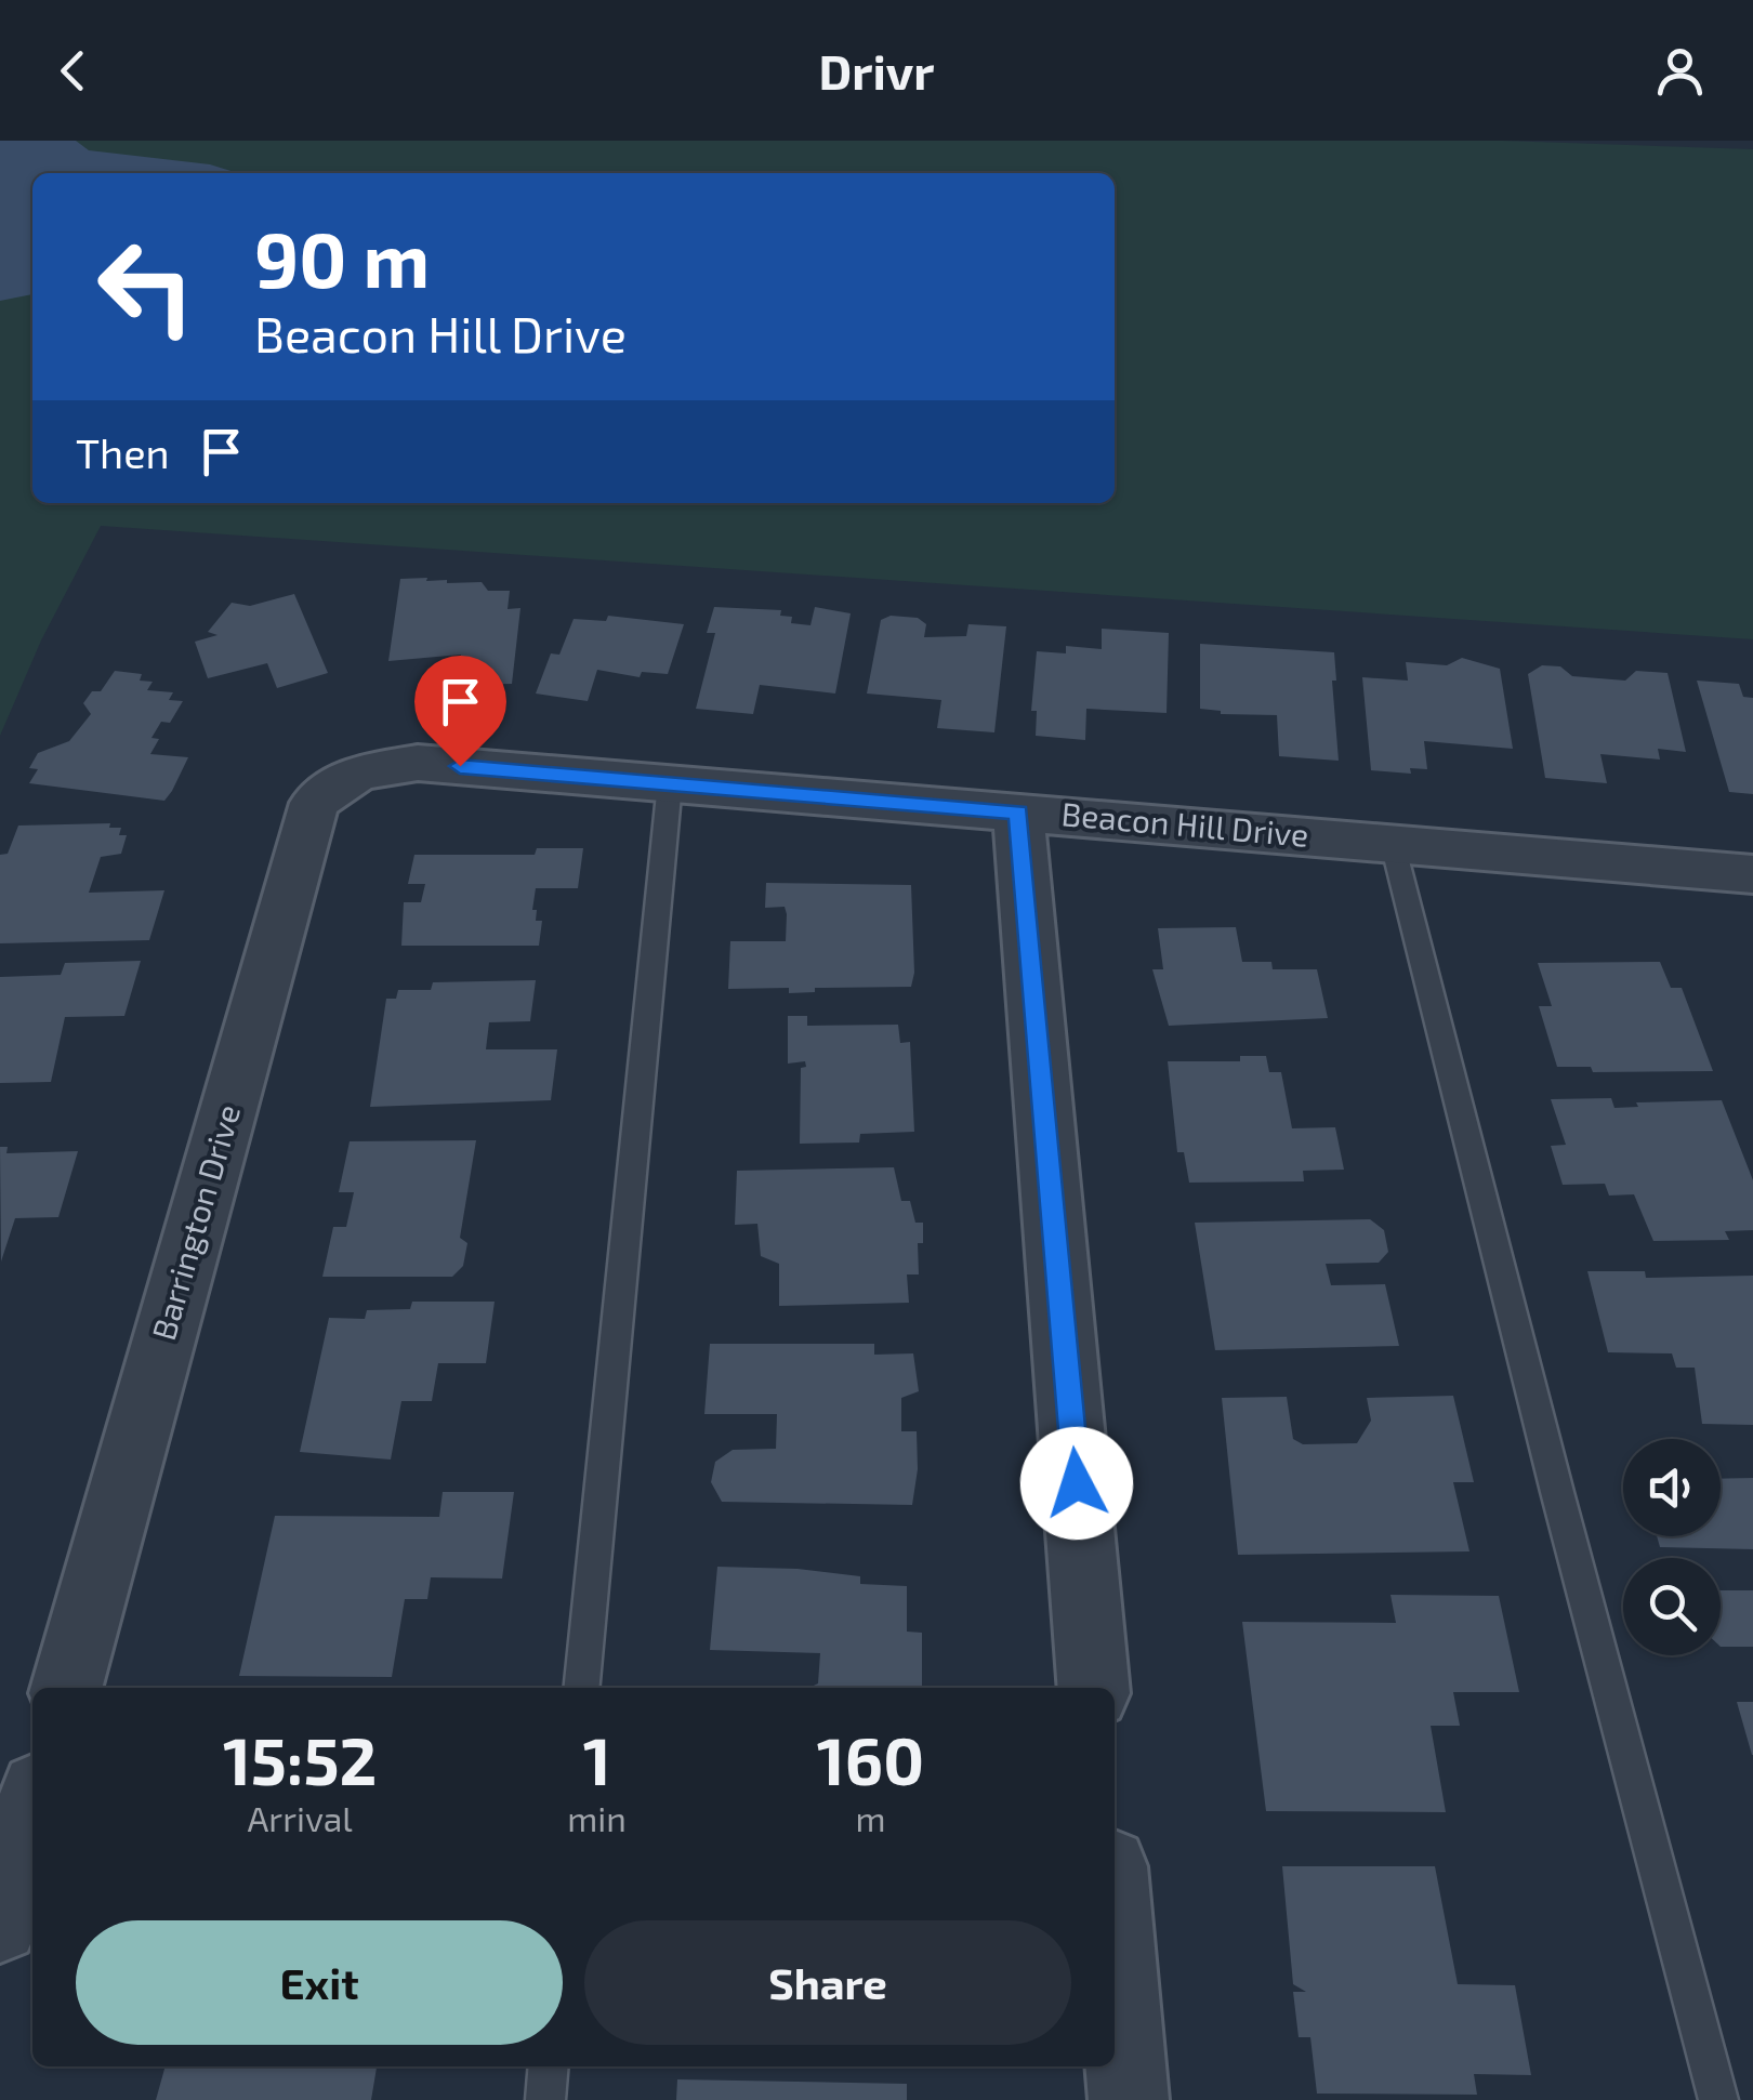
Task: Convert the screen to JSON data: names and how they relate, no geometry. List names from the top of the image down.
{
  "streets": {
    "street": ["Beacon Hill Drive", "Barrington Drive"]
  },
  "crossings": [
    ["Beacon Hill Drive", "Barrington Drive"]
  ],
  "page": {
    "header": "Drivr",
    "turn": ["90 m", "Beacon Hill Drive"],
    "then": "Then",
    "eta": [
      "15:52",
      "Arrival",
      "1",
      "min",
      "160",
      "m"
    ],
    "buttons": ["Exit", "Share"]
  }
}
